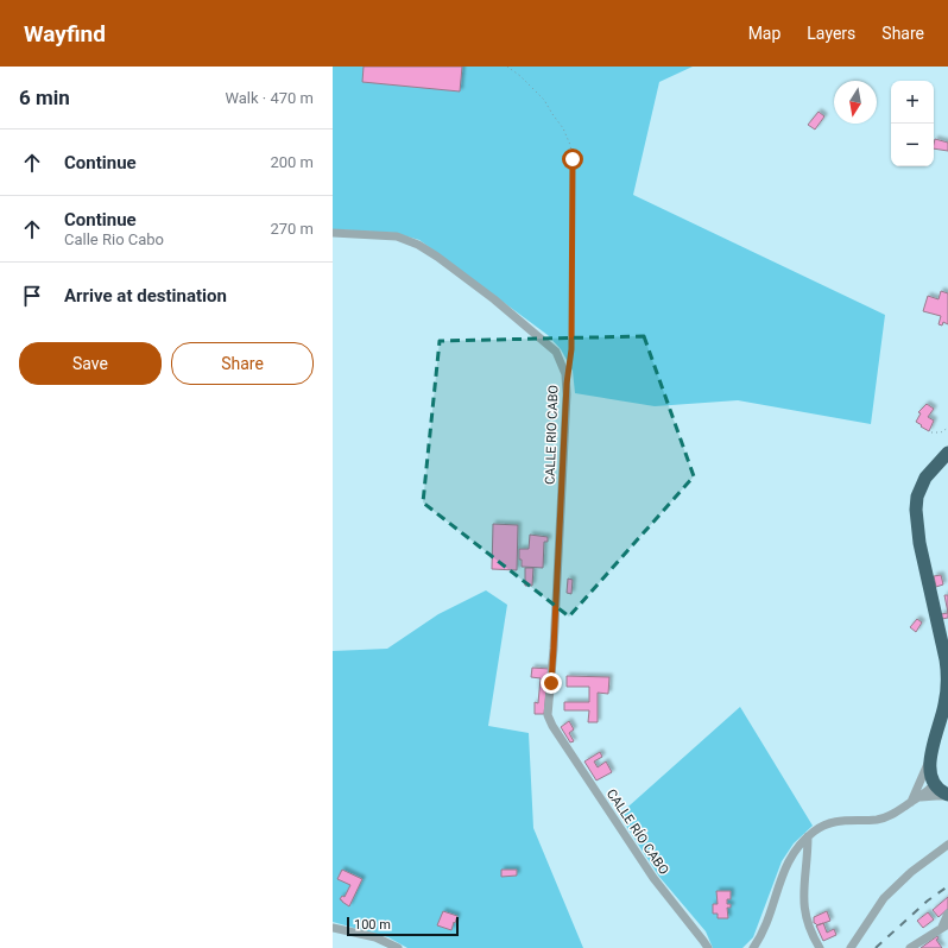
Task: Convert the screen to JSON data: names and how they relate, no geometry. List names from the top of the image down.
{
  "streets": {
    "street": ["CALLE RIO CABO", "CALLE RÍO CABO"]
  },
  "crossings": [
    ["CALLE RIO CABO", "CALLE RÍO CABO"]
  ],
  "scale_bar": "100 m",
  "north": "bottom",
  "page": {
    "header": "Wayfind",
    "nav": ["Map", "Layers", "Share"],
    "heading": ["6 min", "Walk · 470 m"],
    "map_buttons": ["+", "−"],
    "list": [
      ["Continue", "200 m"],
      ["Continue", "Calle Rio Cabo", "270 m"],
      "Arrive at destination"
    ],
    "buttons": ["Save", "Share"],
    "scale": "100 m"
  }
}
